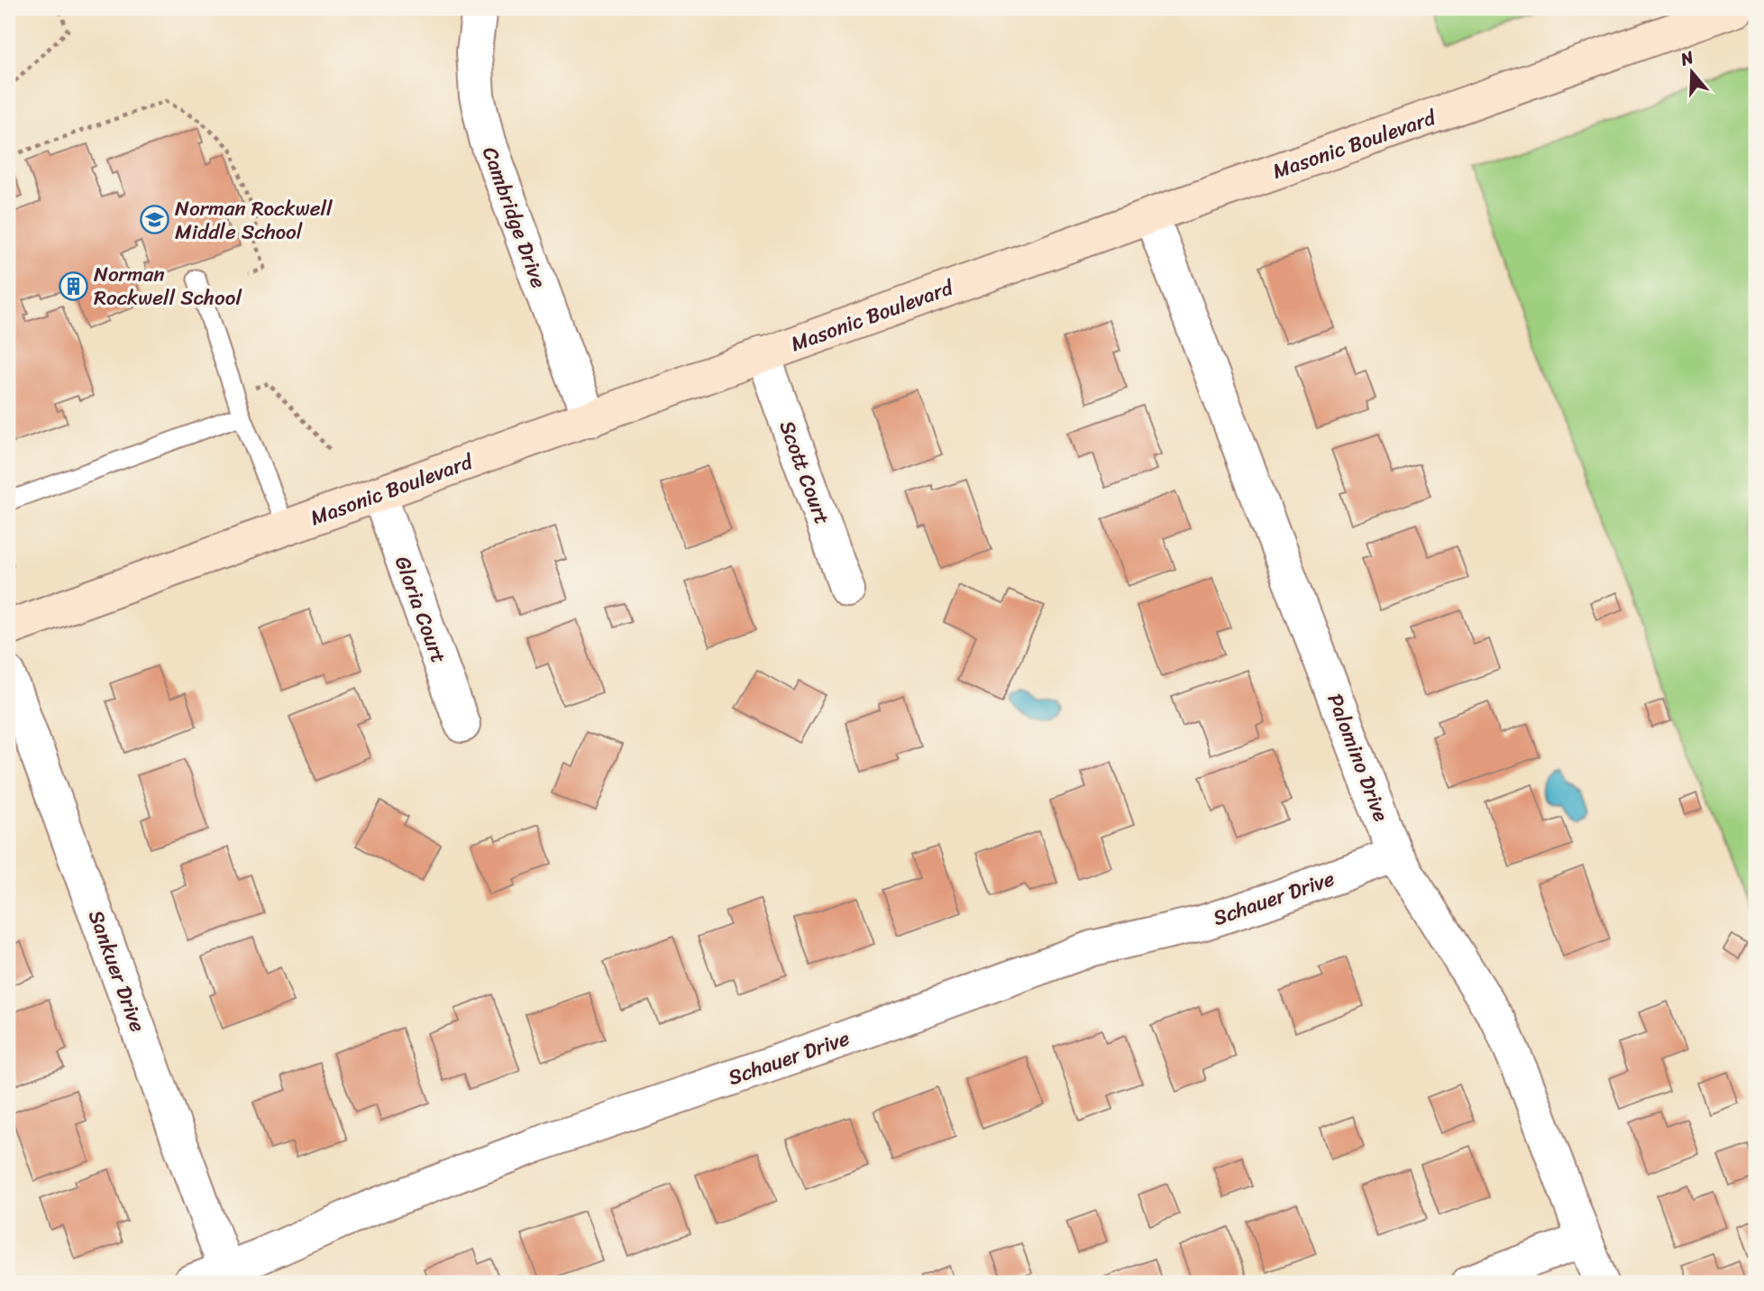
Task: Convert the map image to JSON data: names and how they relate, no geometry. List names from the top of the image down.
{
  "streets": {
    "street": [
      "Masonic Boulevard",
      "Cambridge Drive",
      "Scott Court",
      "Gloria Court",
      "Palomino Drive",
      "Schauer Drive",
      "Sankuer Drive"
    ]
  },
  "crossings": [
    ["Masonic Boulevard", "Cambridge Drive"],
    ["Masonic Boulevard", "Scott Court"],
    ["Masonic Boulevard", "Gloria Court"],
    ["Masonic Boulevard", "Palomino Drive"],
    ["Palomino Drive", "Schauer Drive"],
    ["Schauer Drive", "Sankuer Drive"]
  ],
  "places": {
    "school or university": ["Norman Rockwell Middle School"],
    "building": ["Norman Rockwell School"]
  },
  "north": "top"
}
